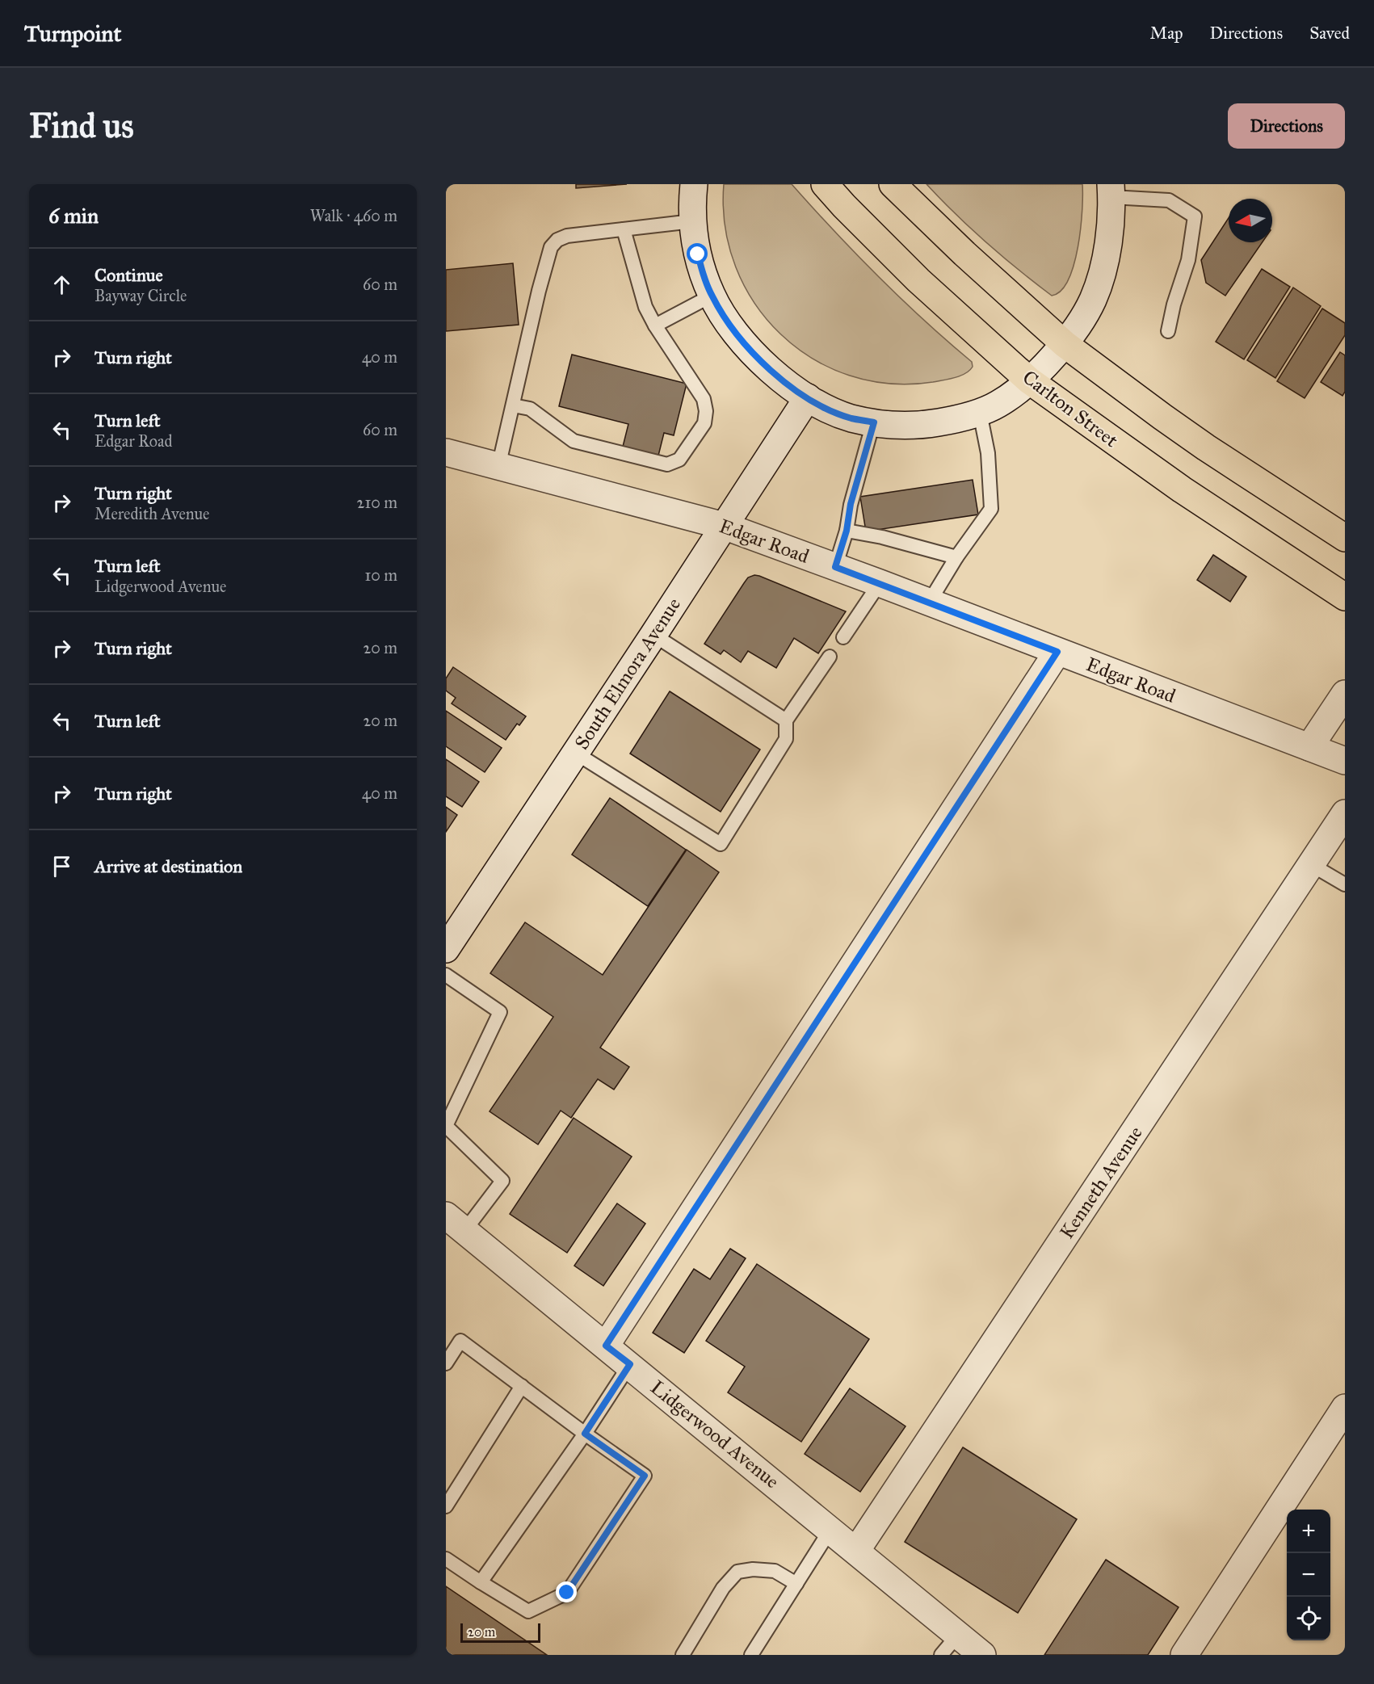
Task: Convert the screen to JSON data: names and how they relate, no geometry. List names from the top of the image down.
{
  "streets": {
    "highway": ["Carlton Street"],
    "street": [
      "Edgar Road",
      "South Elmora Avenue",
      "Kenneth Avenue",
      "Lidgerwood Avenue"
    ]
  },
  "crossings": [
    ["Edgar Road", "South Elmora Avenue"],
    ["Kenneth Avenue", "Lidgerwood Avenue"]
  ],
  "scale_bar": "20 m",
  "north": "left",
  "page": {
    "header": "Turnpoint",
    "nav": ["Map", "Directions", "Saved"],
    "buttons": "Directions",
    "title": "Find us",
    "heading": ["6 min", "Walk · 460 m"],
    "list": [
      ["Continue", "Bayway Circle", "60 m"],
      ["Turn right", "40 m"],
      ["Turn left", "Edgar Road", "60 m"],
      ["Turn right", "Meredith Avenue", "210 m"],
      ["Turn left", "Lidgerwood Avenue", "10 m"],
      ["Turn right", "20 m"],
      ["Turn left", "20 m"],
      ["Turn right", "40 m"],
      "Arrive at destination"
    ],
    "map_buttons": ["+", "−"],
    "scale": "20 m"
  }
}
